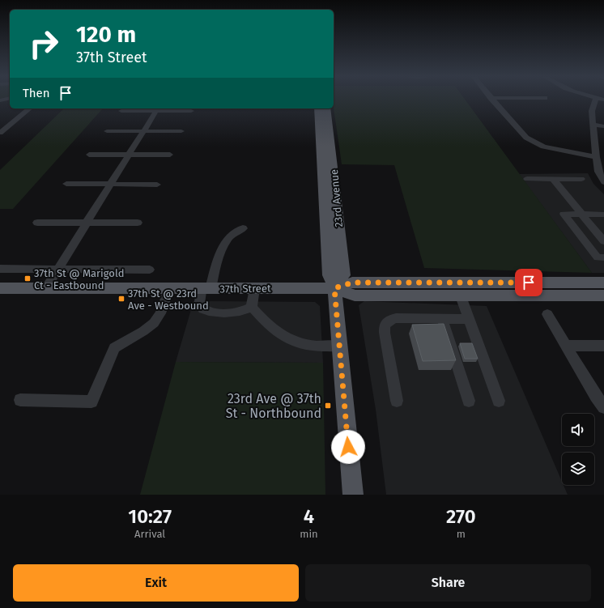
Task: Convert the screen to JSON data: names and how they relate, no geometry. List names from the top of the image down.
{
  "streets": {
    "main road": ["23rd Avenue", "37th Street"]
  },
  "crossings": [
    ["23rd Avenue", "37th Street"]
  ],
  "places": {
    "transit": ["37th St @ Marigold Ct - Eastbound", "37th St @ 23rd Ave - Westbound", "23rd Ave @ 37th St - Northbound"]
  },
  "page": {
    "turn": ["120 m", "37th Street"],
    "then": "Then",
    "eta": [
      "10:27",
      "Arrival",
      "4",
      "min",
      "270",
      "m"
    ],
    "buttons": ["Exit", "Share"]
  }
}
